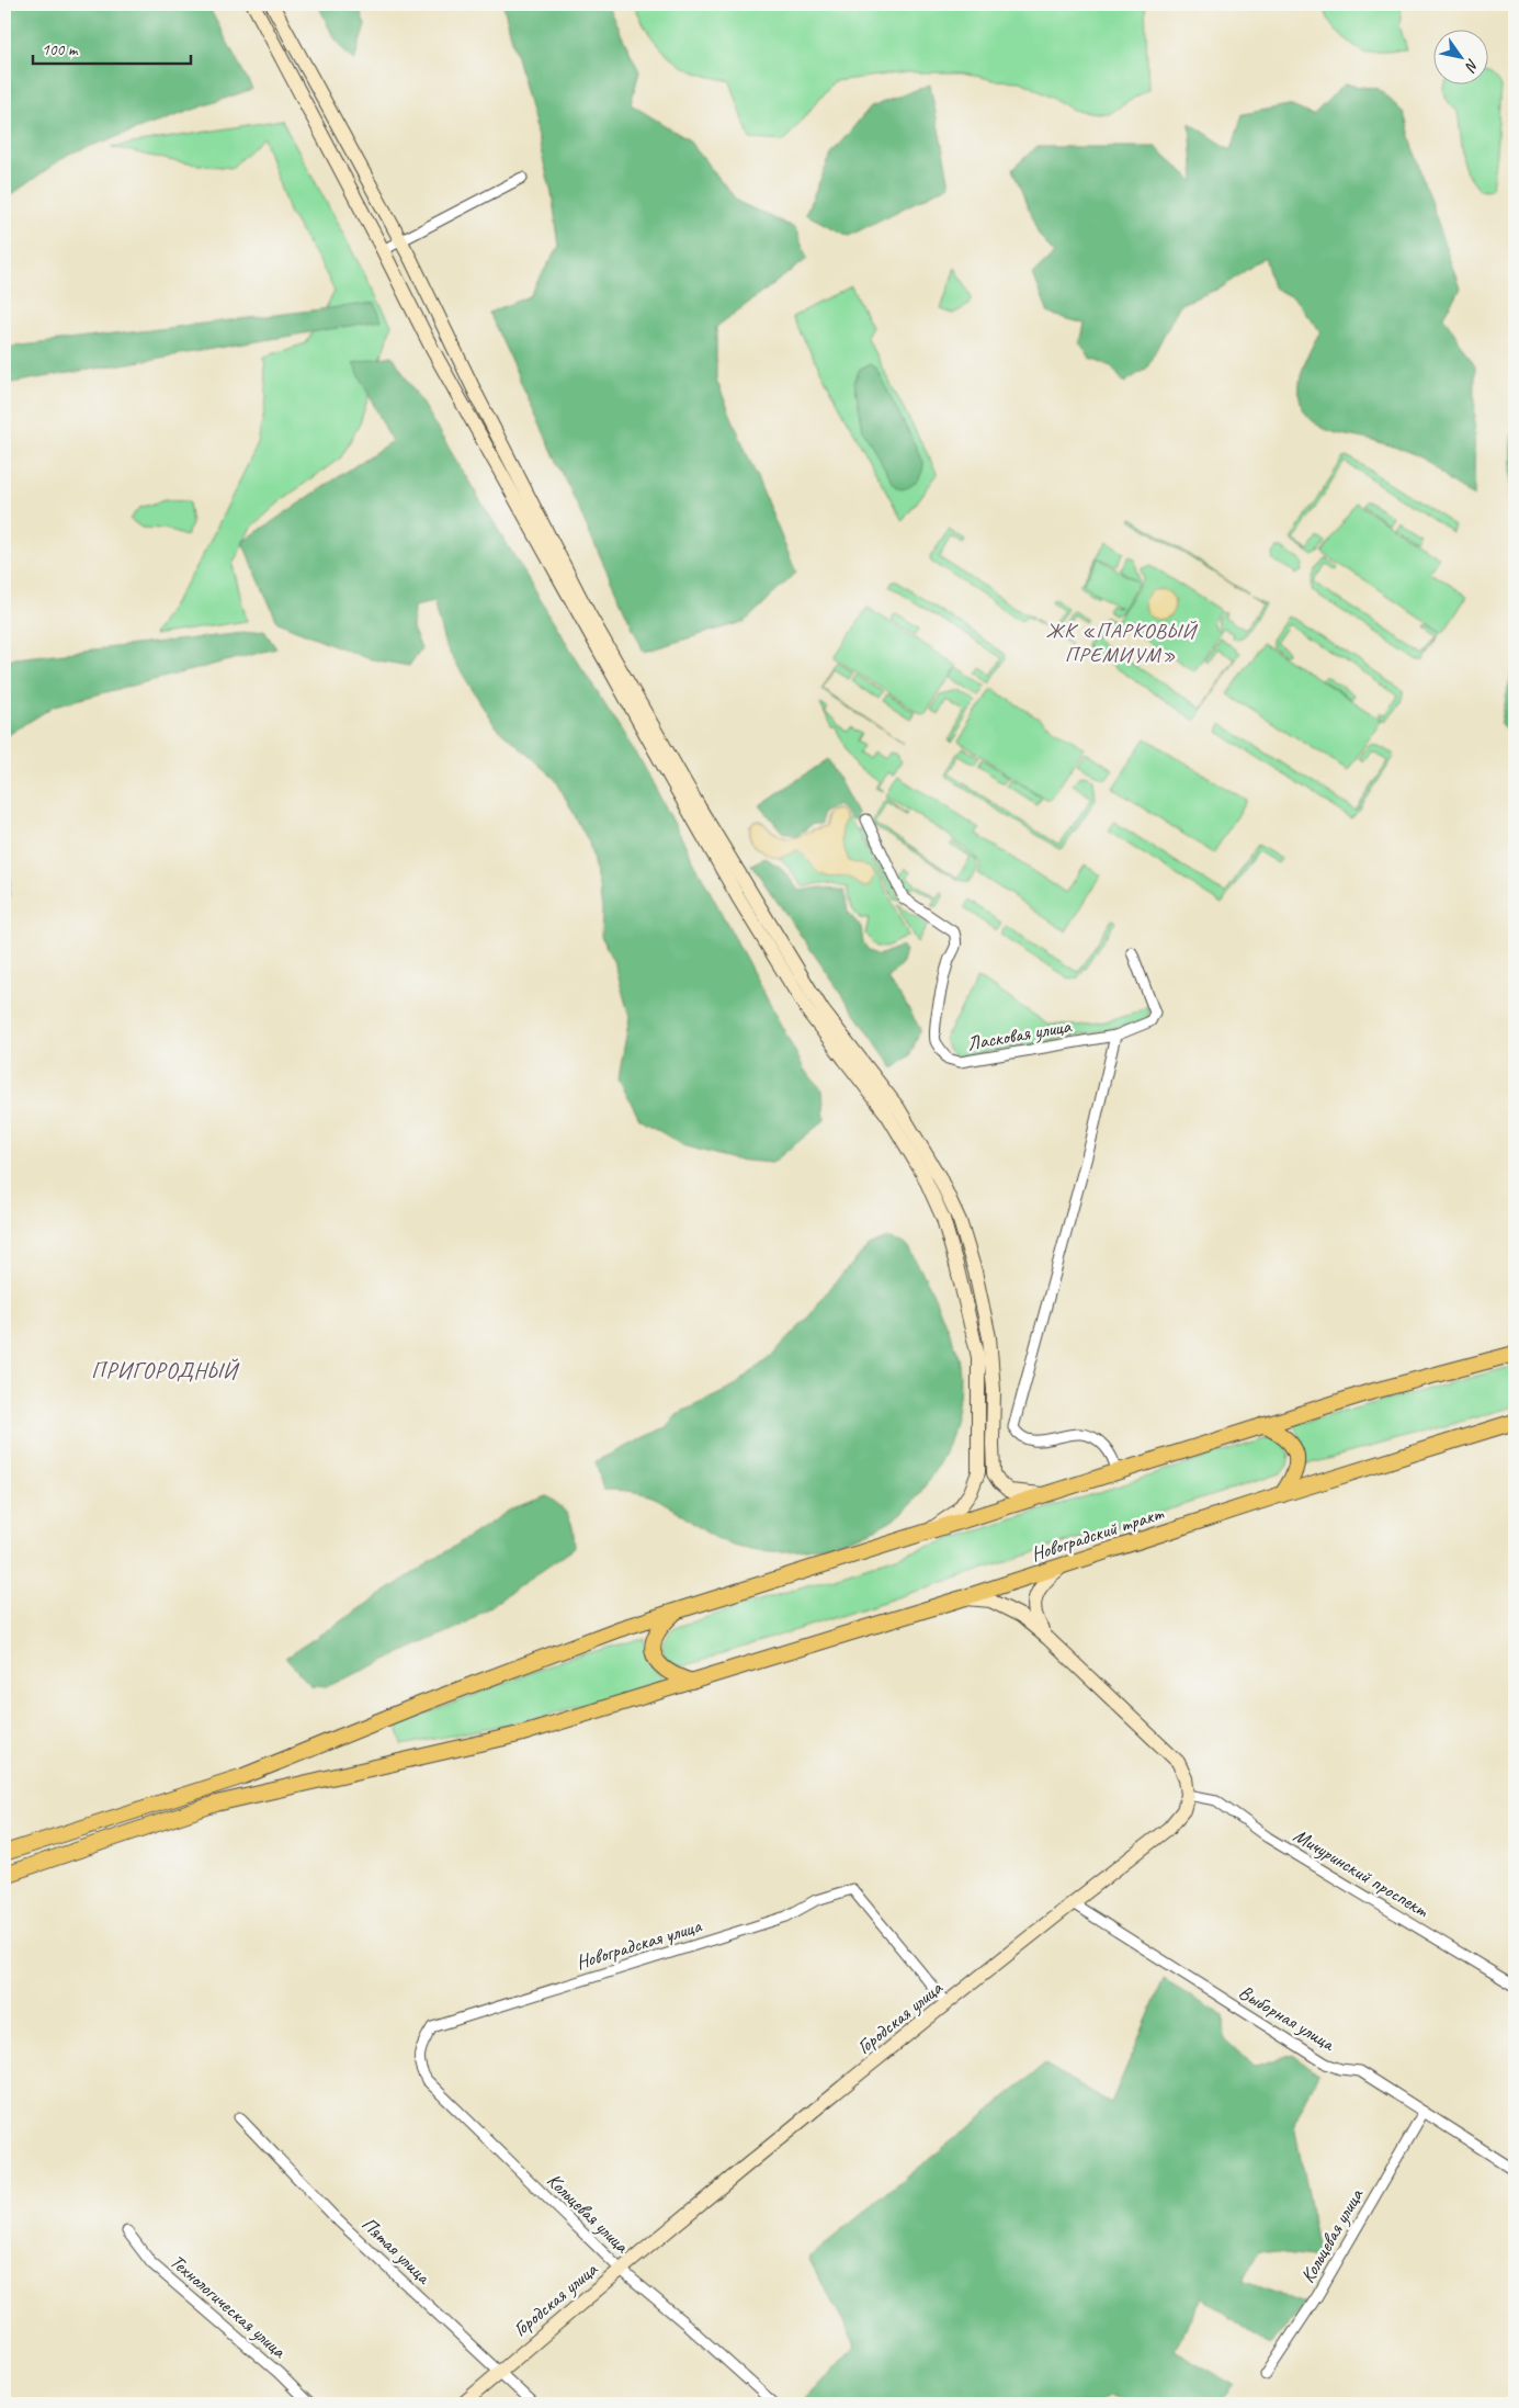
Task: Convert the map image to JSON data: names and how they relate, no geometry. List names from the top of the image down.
{
  "streets": {
    "main road": ["Новоградский тракт", "Городская улица"],
    "street": [
      "Ласковая улица",
      "Мичуринский проспект",
      "Новоградская улица",
      "Выборная улица",
      "Кольцевая улица",
      "Пятая улица",
      "Технологическая улица"
    ]
  },
  "crossings": [
    ["Мичуринский проспект", "Городская улица"],
    ["Новоградская улица", "Городская улица"],
    ["Новоградская улица", "Кольцевая улица"],
    ["Городская улица", "Выборная улица"],
    ["Городская улица", "Кольцевая улица"],
    ["Городская улица", "Пятая улица"],
    ["Выборная улица", "Кольцевая улица"]
  ],
  "districts": ["ЖК «ПАРКОВЫЙ ПРЕМИУМ»", "ПРИГОРОДНЫЙ"],
  "scale_bar": "100 m",
  "north": "bottom right"
}
